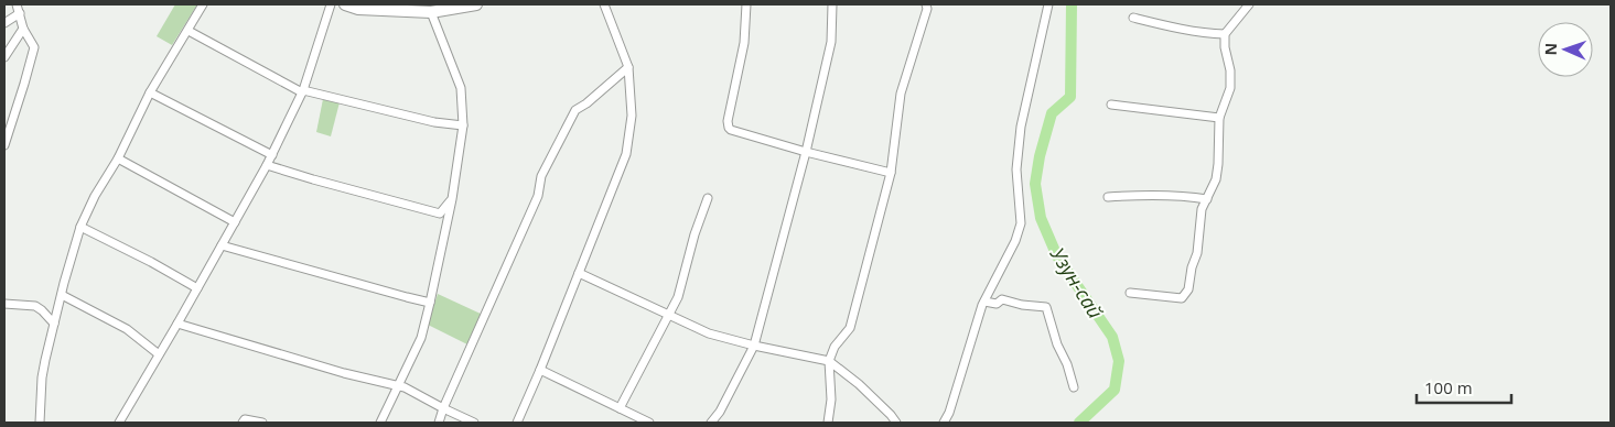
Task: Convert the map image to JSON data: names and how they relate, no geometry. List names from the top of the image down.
{
  "water": ["Узун-сай"],
  "scale_bar": "100 m",
  "north": "left"
}
